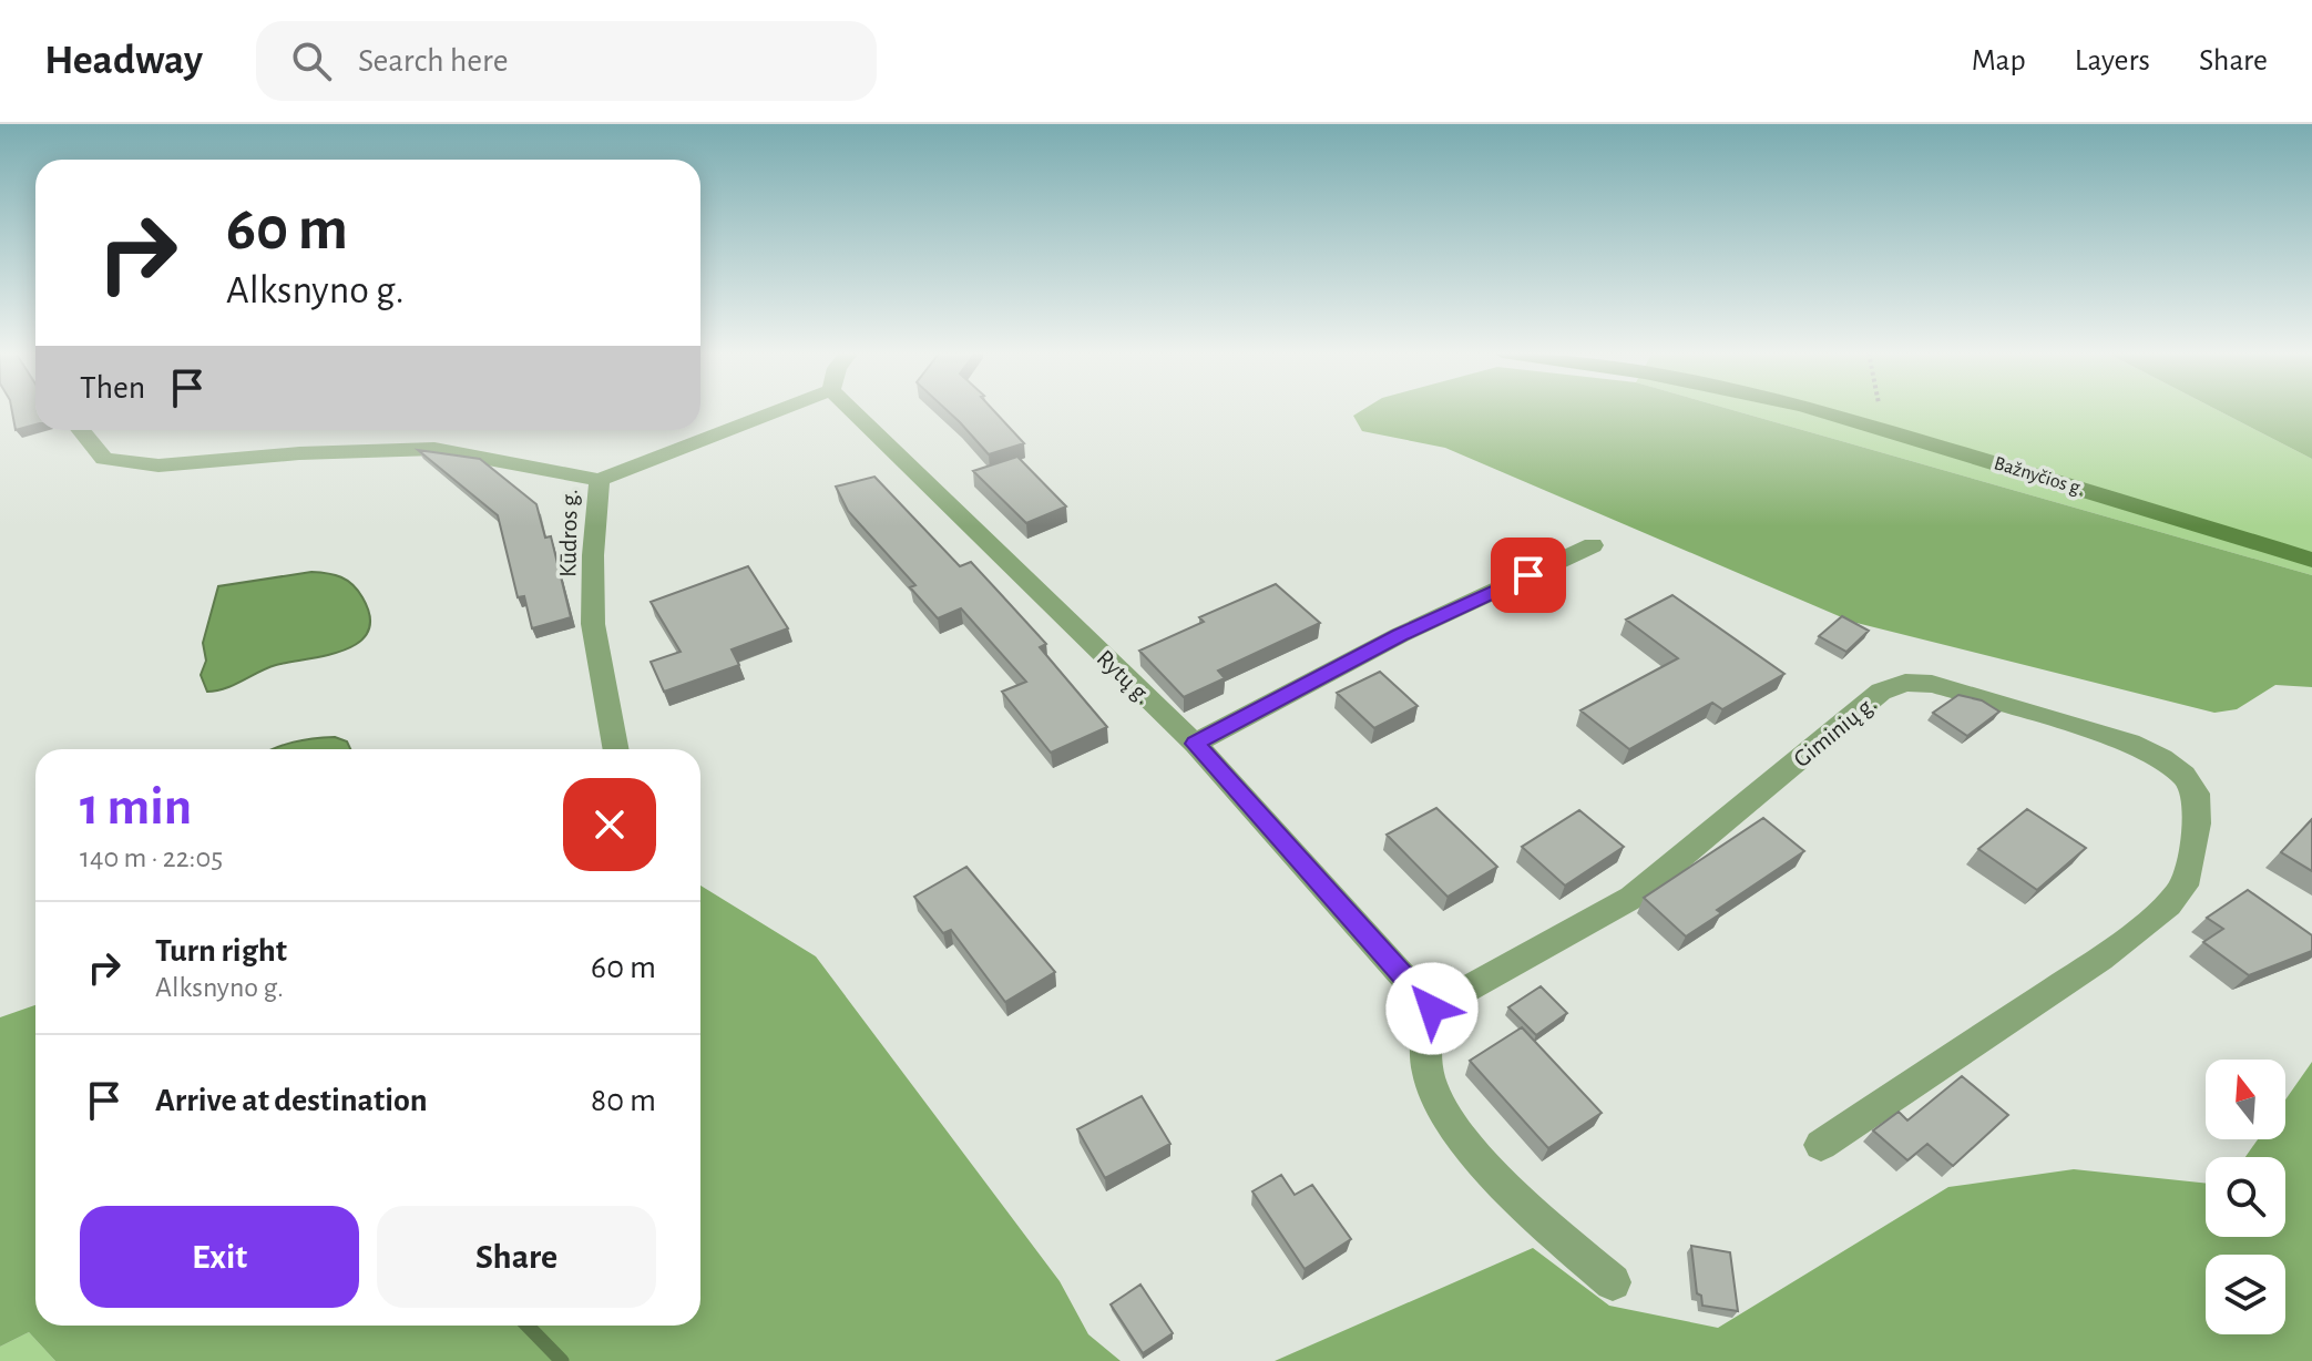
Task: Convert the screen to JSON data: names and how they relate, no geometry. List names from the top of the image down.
{
  "streets": {
    "main road": ["Bažnyčios g."],
    "street": ["Kūdros g.", "Rytų g.", "Giminių g."]
  },
  "crossings": [
    ["Rytų g.", "Giminių g."]
  ],
  "north": "top",
  "page": {
    "header": "Headway",
    "search": "Search here",
    "nav": ["Map", "Layers", "Share"],
    "turn": ["60 m", "Alksnyno g."],
    "then": "Then",
    "heading": ["1 min", "140 m · 22:05"],
    "list": [
      {
        "name": "Turn right",
        "note": "Alksnyno g.",
        "value": "60 m"
      },
      {
        "name": "Arrive at destination",
        "value": "80 m"
      }
    ],
    "buttons": ["Exit", "Share"]
  }
}
